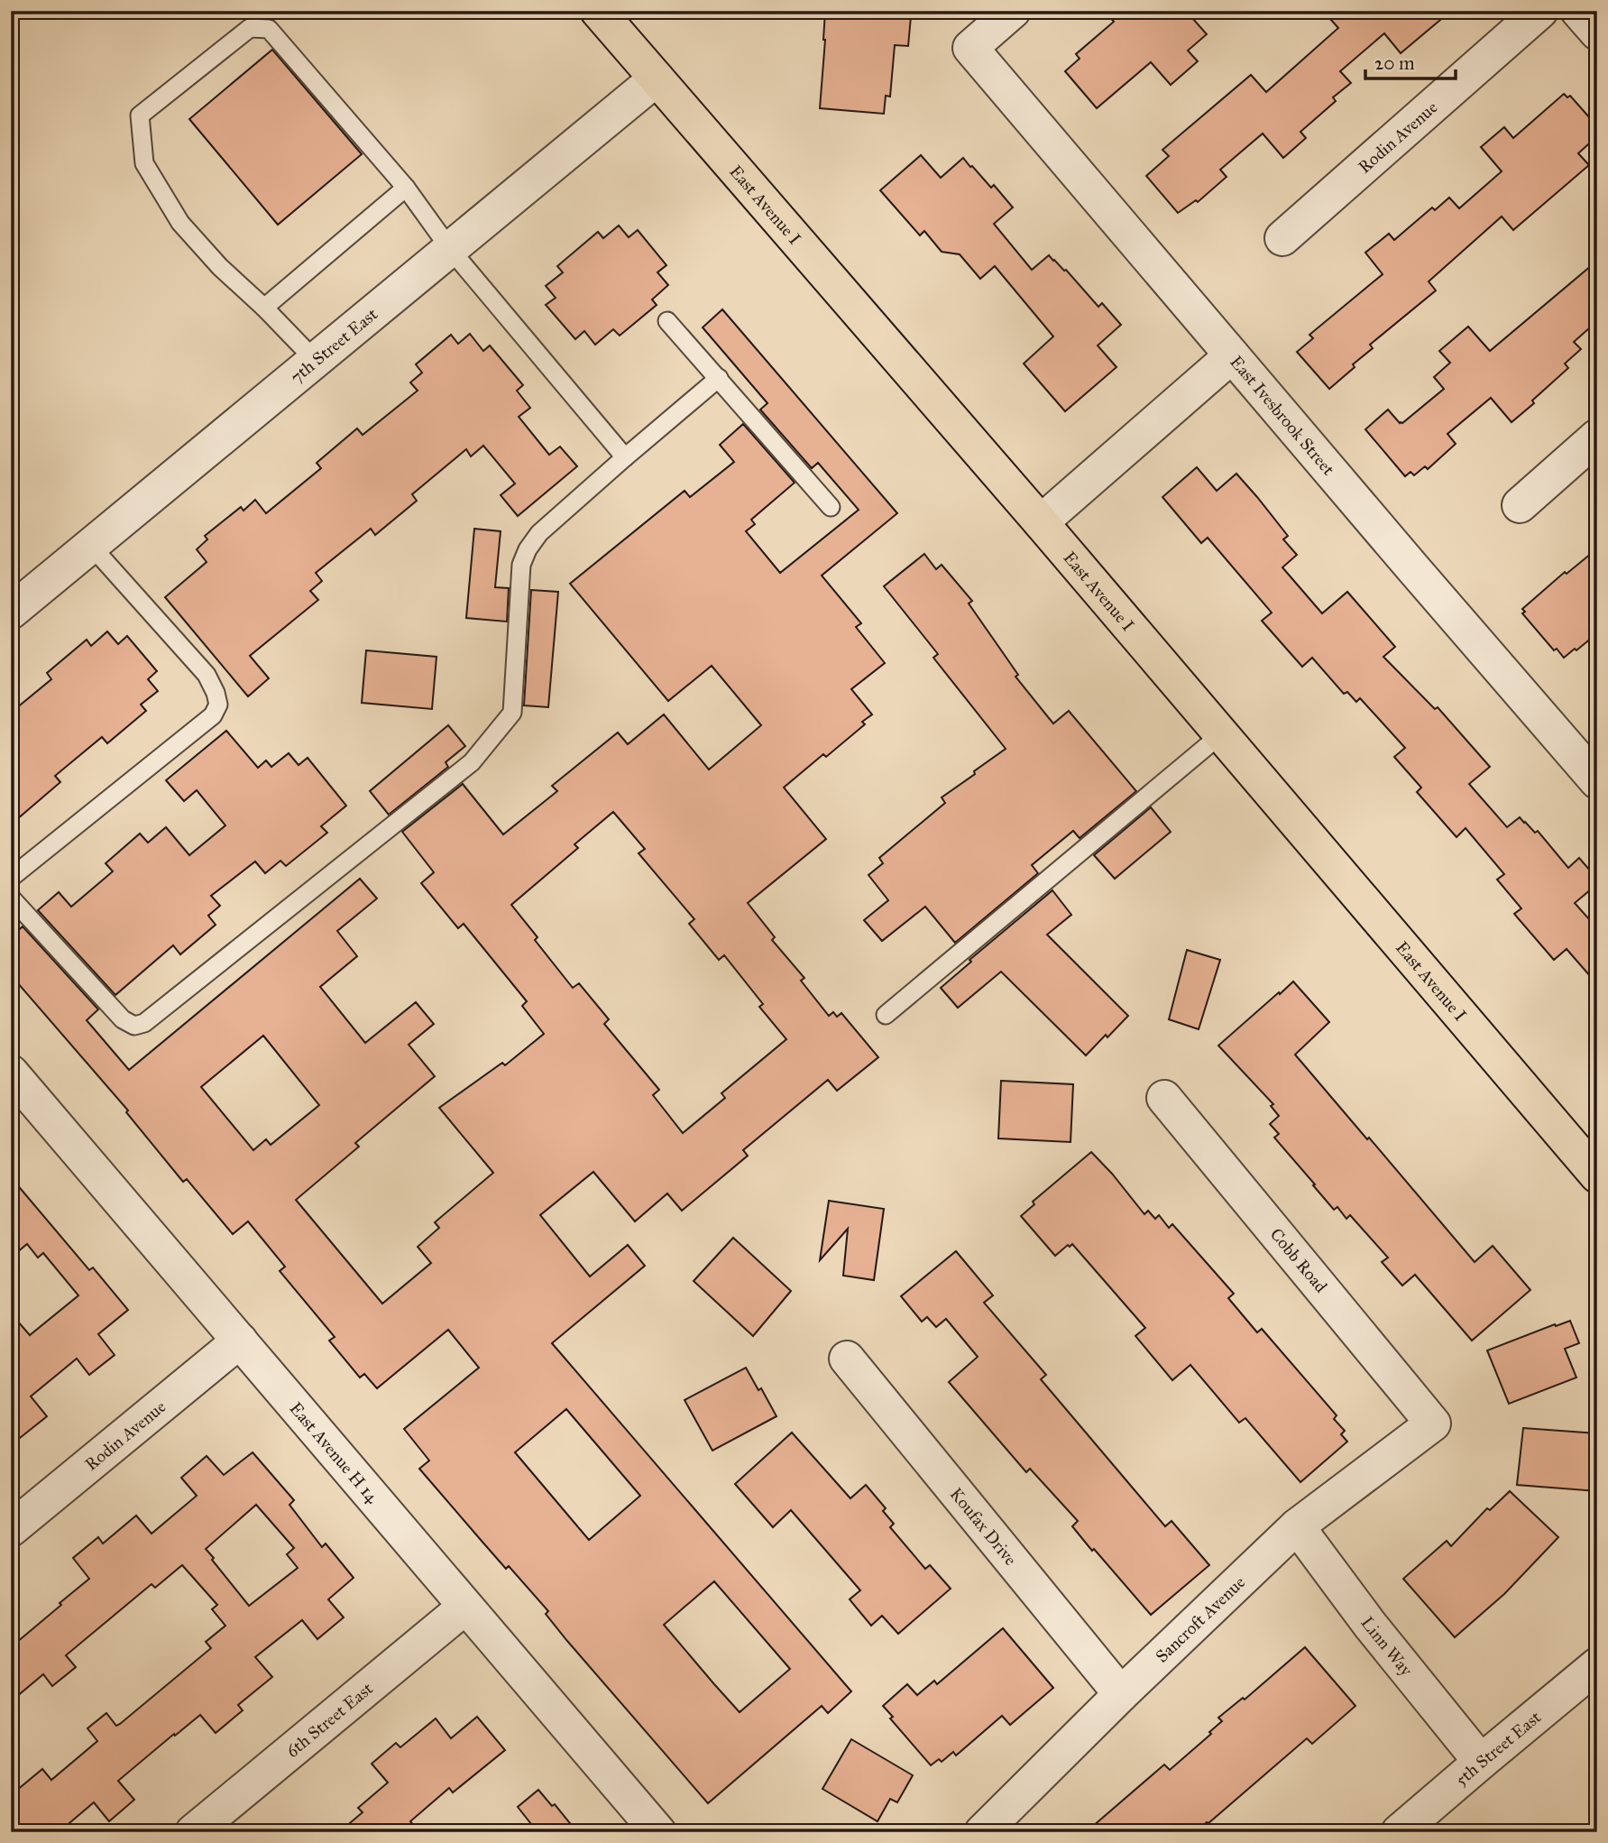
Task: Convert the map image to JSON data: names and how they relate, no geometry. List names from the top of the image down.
{
  "streets": {
    "main road": ["East Avenue I"],
    "street": [
      "Rodin Avenue",
      "7th Street East",
      "East Ivesbrook Street",
      "Cobb Road",
      "East Avenue H 14",
      "Koufax Drive",
      "Sancroft Avenue",
      "Linn Way",
      "6th Street East",
      "5th Street East"
    ]
  },
  "crossings": [
    ["Rodin Avenue", "East Avenue H 14"],
    ["East Avenue I", "7th Street East"],
    ["Cobb Road", "Sancroft Avenue"],
    ["East Avenue H 14", "6th Street East"],
    ["Koufax Drive", "Sancroft Avenue"],
    ["Sancroft Avenue", "Linn Way"],
    ["Linn Way", "5th Street East"]
  ],
  "scale_bar": "20 m"
}
